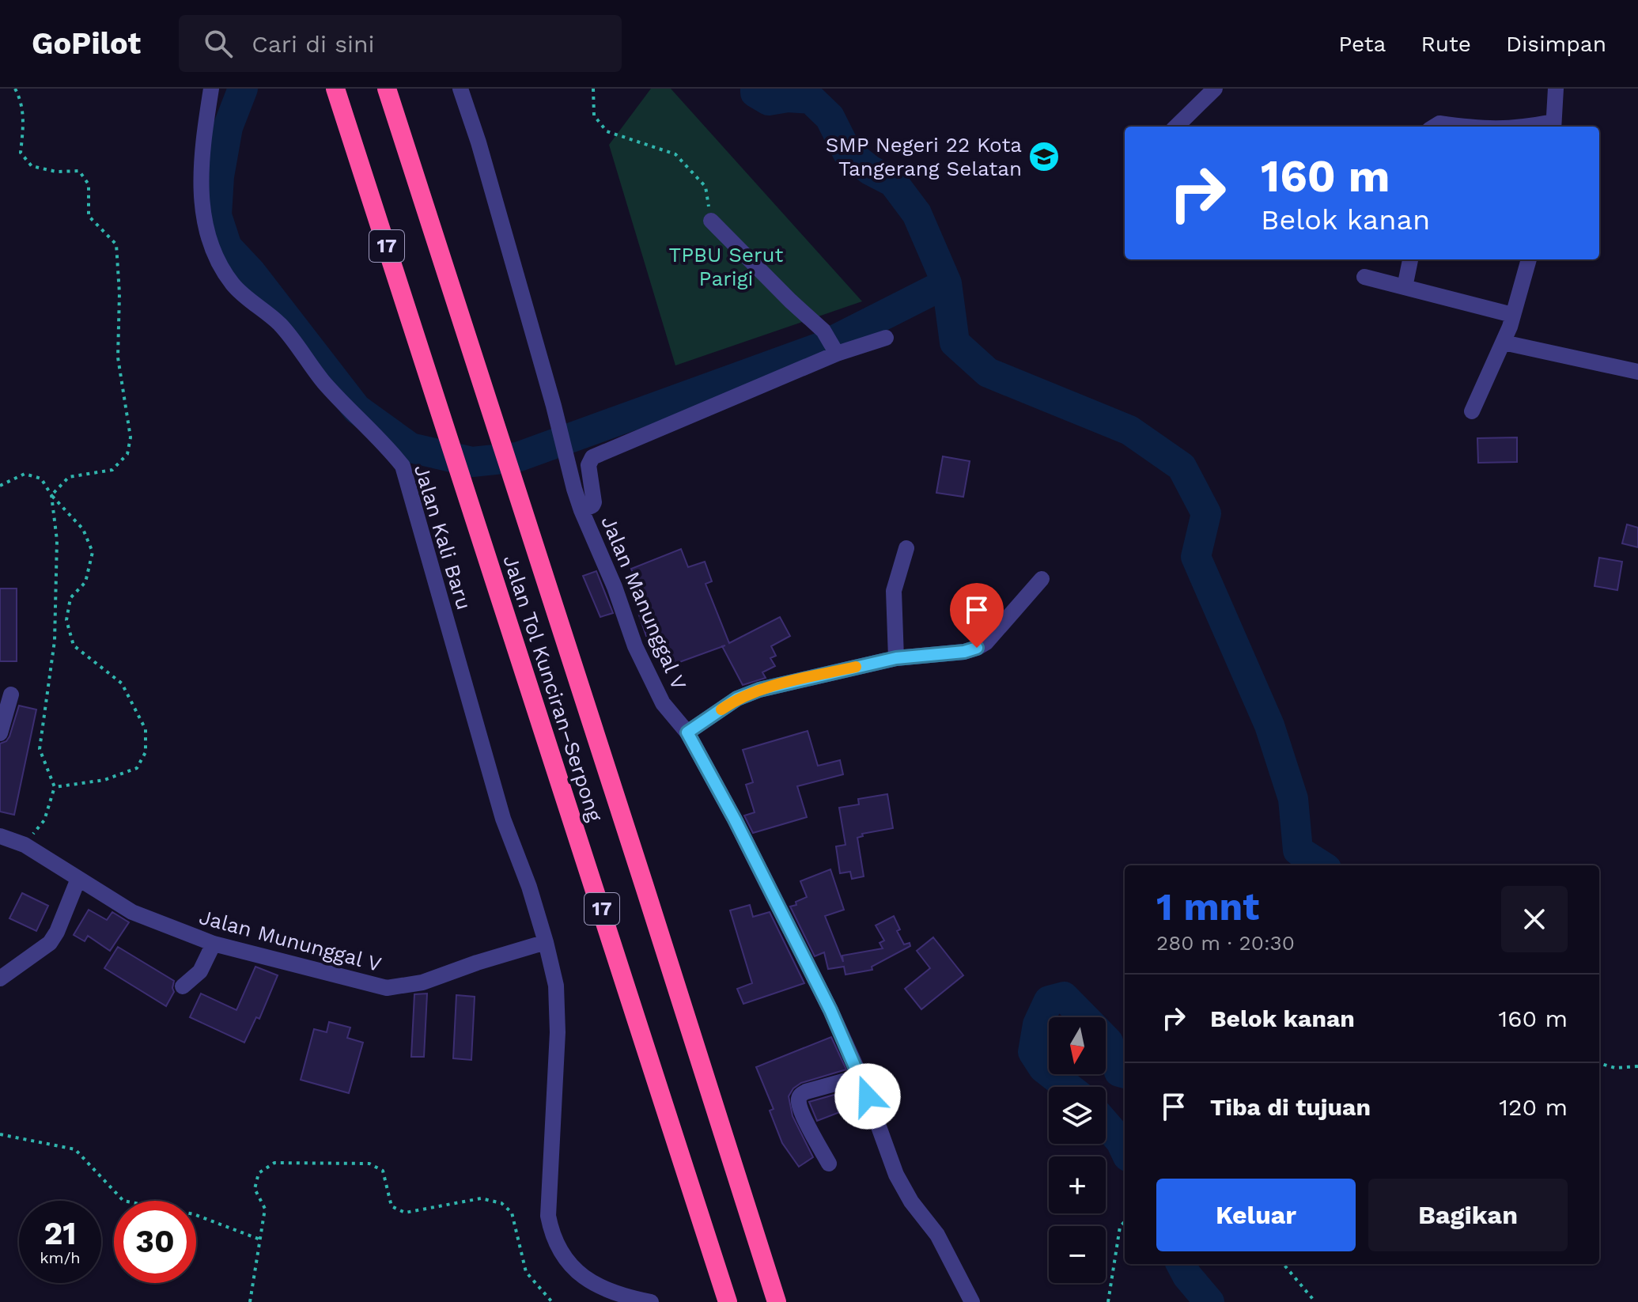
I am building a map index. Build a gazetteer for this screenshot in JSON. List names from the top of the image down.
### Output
{
  "streets": {
    "highway": ["17", "Jalan Tol Kunciran–Serpong"],
    "street": ["Jalan Kali Baru", "Jalan Manunggal V", "Jalan Mununggal V"]
  },
  "crossings": [
    ["Jalan Kali Baru", "Jalan Mununggal V"]
  ],
  "parks": ["TPBU Serut Parigi"],
  "places": {
    "school or university": ["SMP Negeri 22 Kota Tangerang Selatan"]
  },
  "north": "bottom",
  "page": {
    "header": "GoPilot",
    "search": "Cari di sini",
    "nav": ["Peta", "Rute", "Disimpan"],
    "turn": ["160 m", "Belok kanan"],
    "heading": ["1 mnt", "280 m · 20:30"],
    "list": [
      {
        "name": "Belok kanan",
        "value": "160 m"
      },
      {
        "name": "Tiba di tujuan",
        "value": "120 m"
      }
    ],
    "map_buttons": ["+", "−"],
    "buttons": ["Keluar", "Bagikan"],
    "speed": "21 km/h",
    "limit": "30"
  }
}
